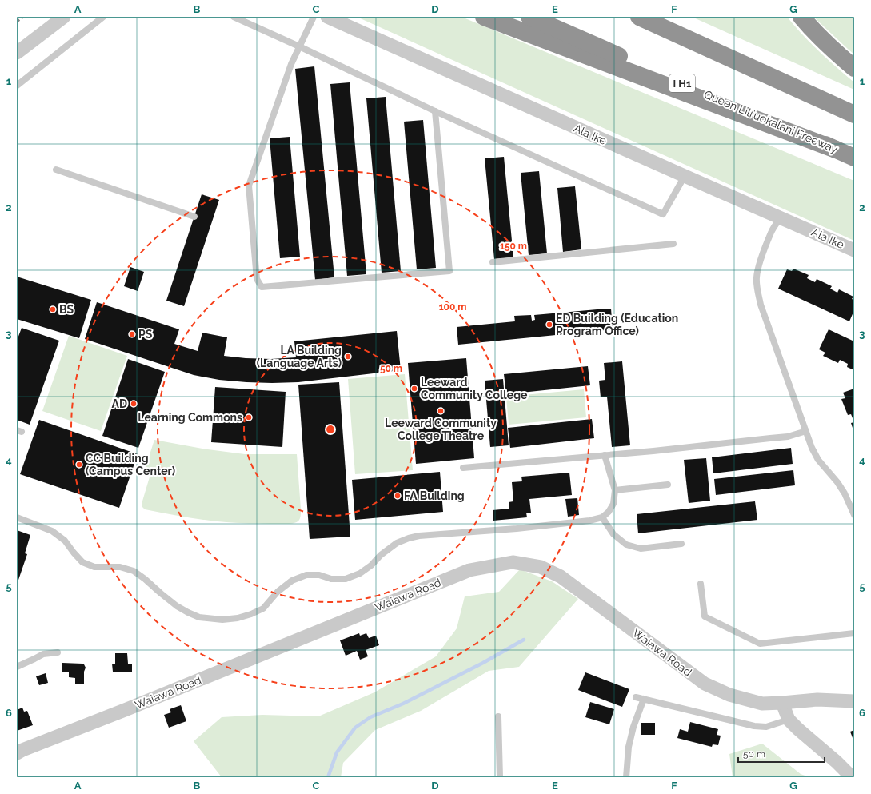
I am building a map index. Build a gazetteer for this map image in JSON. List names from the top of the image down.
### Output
{
  "streets": {
    "highway": ["I H1", "Queen Liliʻuokalani Freeway"],
    "street": ["Ala Ike", "Waiawa Road"]
  },
  "places": [
    "BS",
    "ED Building (Education Program Office)",
    "PS",
    "LA Building (Language Arts)",
    "Leeward Community College",
    "AD",
    "Leeward Community College Theatre",
    "Learning Commons",
    "CC Building (Campus Center)",
    "FA Building"
  ],
  "scale_bar": "50 m",
  "grid": {
    "columns": [
      "A",
      "B",
      "C",
      "D",
      "E",
      "F",
      "G"
    ],
    "rows": [
      "1",
      "2",
      "3",
      "4",
      "5",
      "6"
    ]
  },
  "rings": ["150 m", "100 m", "50 m"]
}
